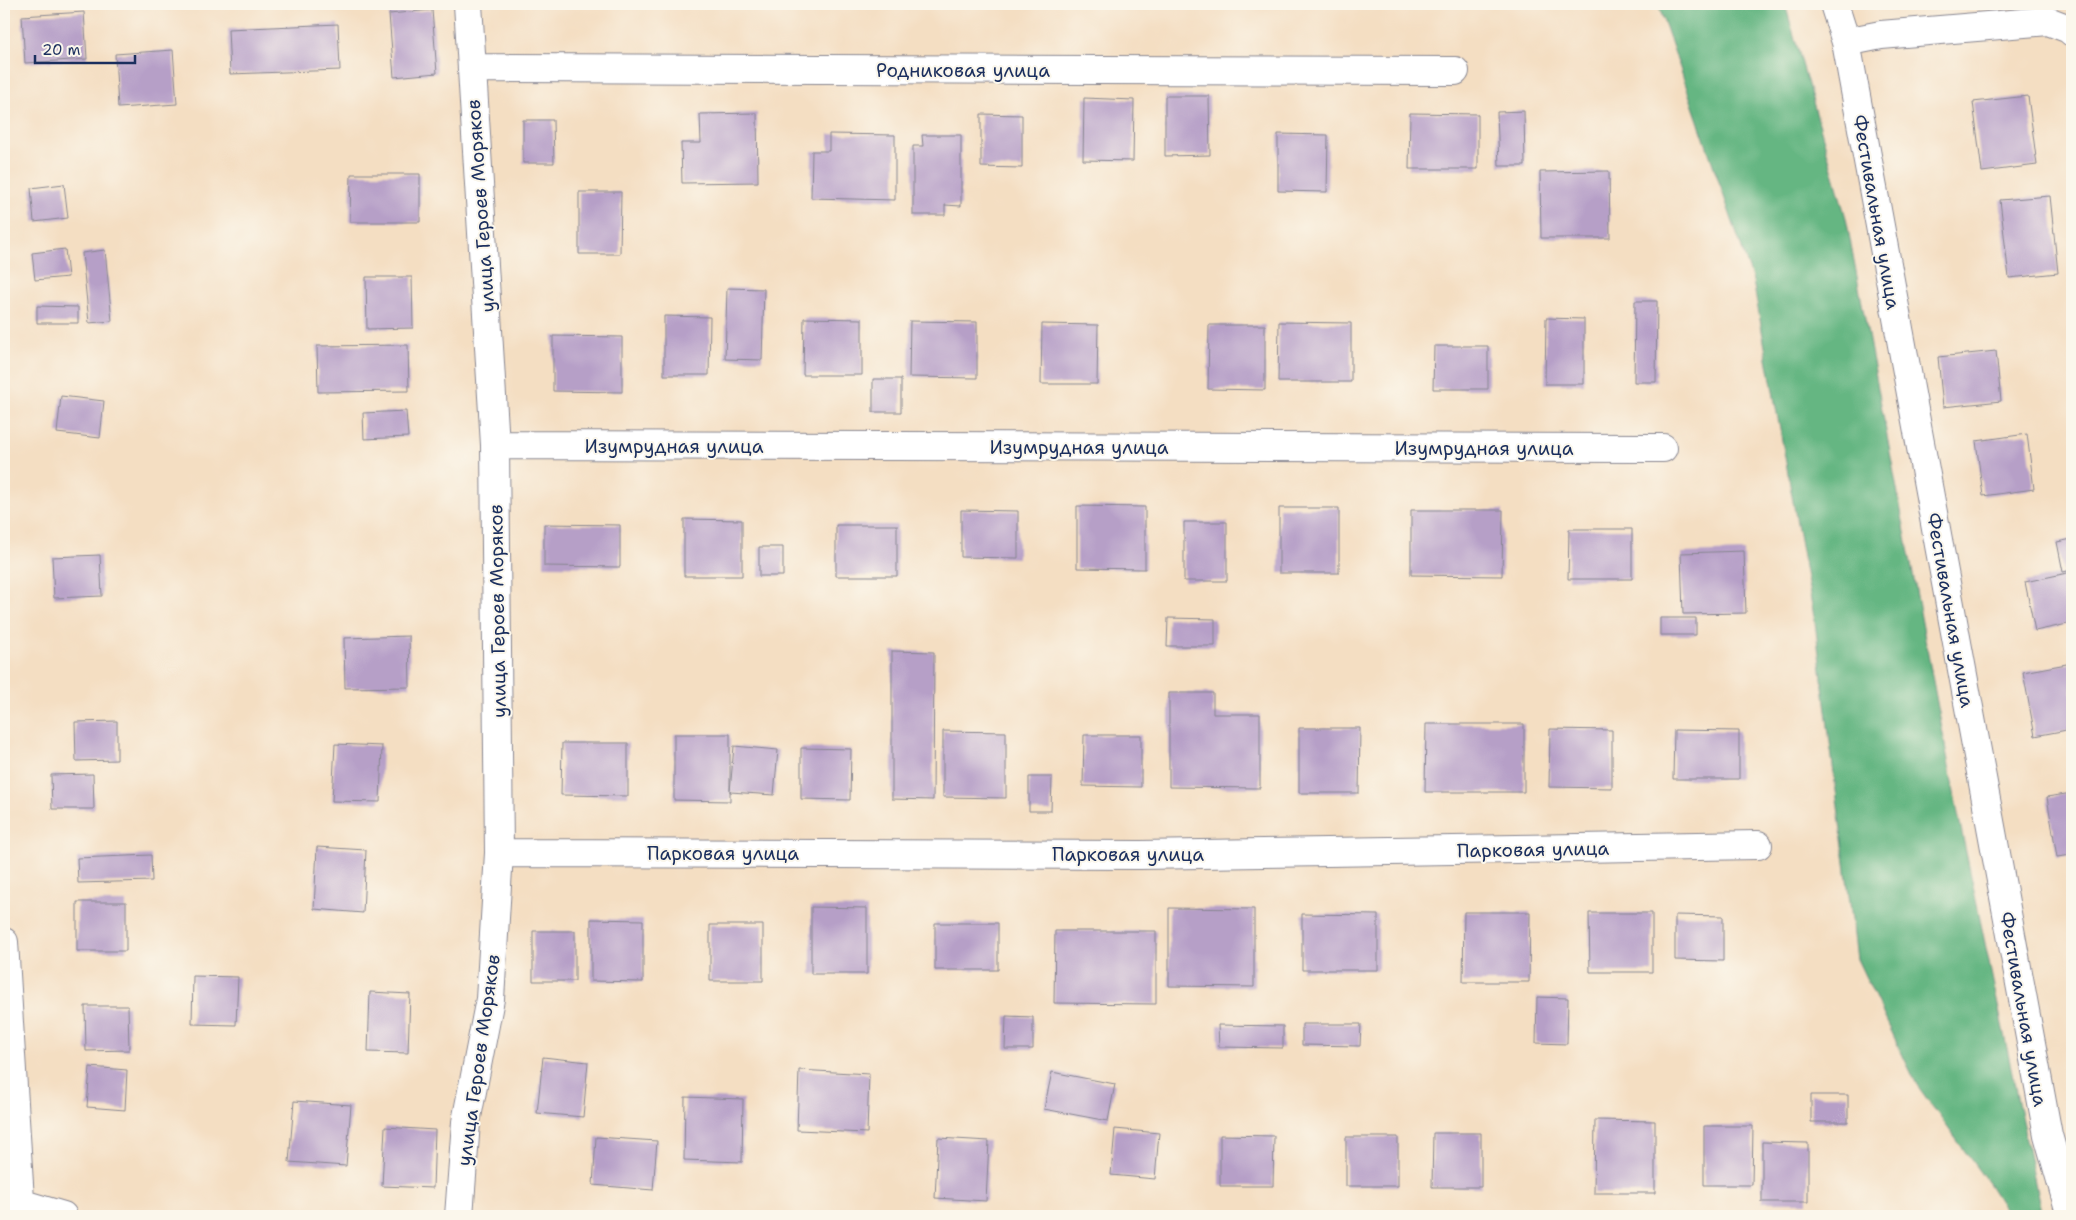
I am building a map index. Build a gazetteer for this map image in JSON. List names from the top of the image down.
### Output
{
  "streets": {
    "street": [
      "Родниковая улица",
      "улица Героев Моряков",
      "Фестивальная улица",
      "Изумрудная улица",
      "Парковая улица"
    ]
  },
  "crossings": [
    ["Родниковая улица", "улица Героев Моряков"],
    ["улица Героев Моряков", "Изумрудная улица"],
    ["улица Героев Моряков", "Парковая улица"]
  ],
  "scale_bar": "20 m"
}
